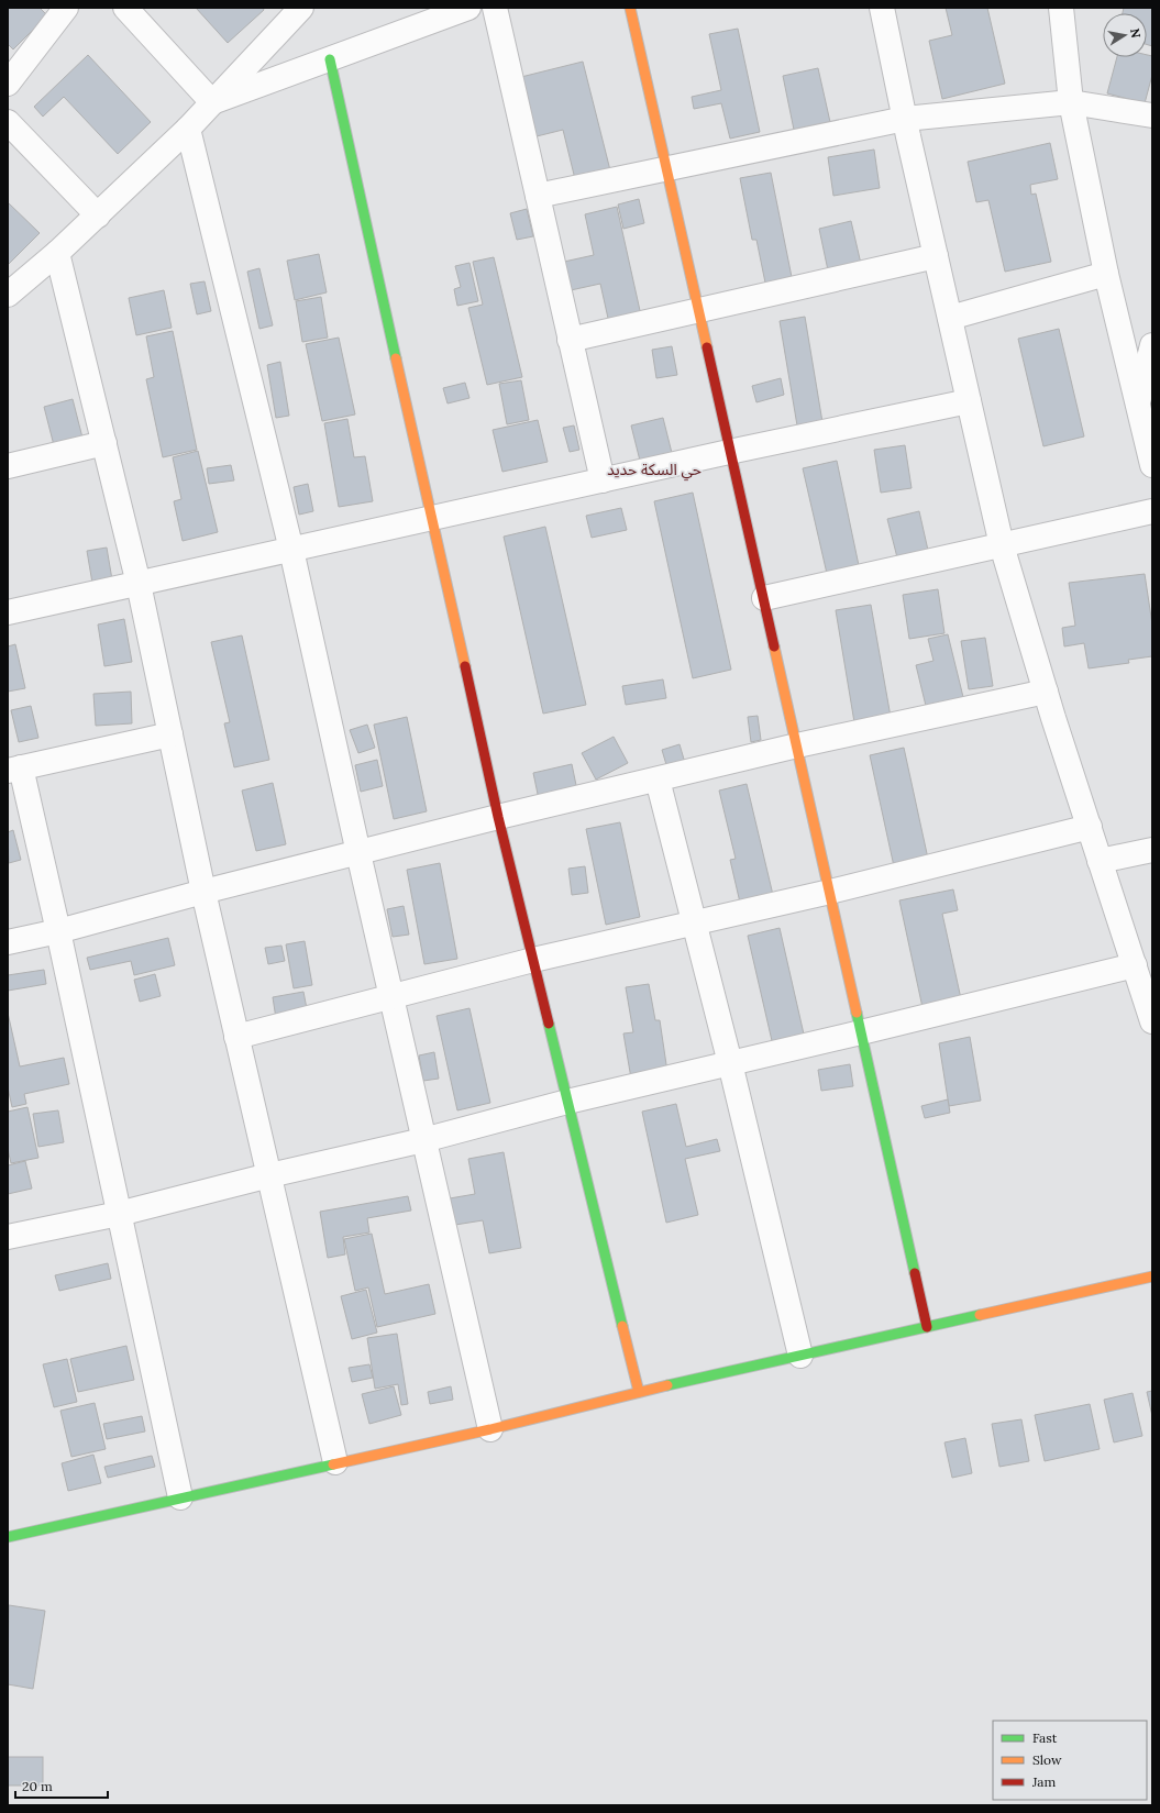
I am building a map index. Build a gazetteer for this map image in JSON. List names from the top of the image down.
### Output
{
  "districts": ["حي السكة حديد"],
  "legend": ["Fast", "Slow", "Jam"],
  "scale_bar": "20 m",
  "north": "right"
}
